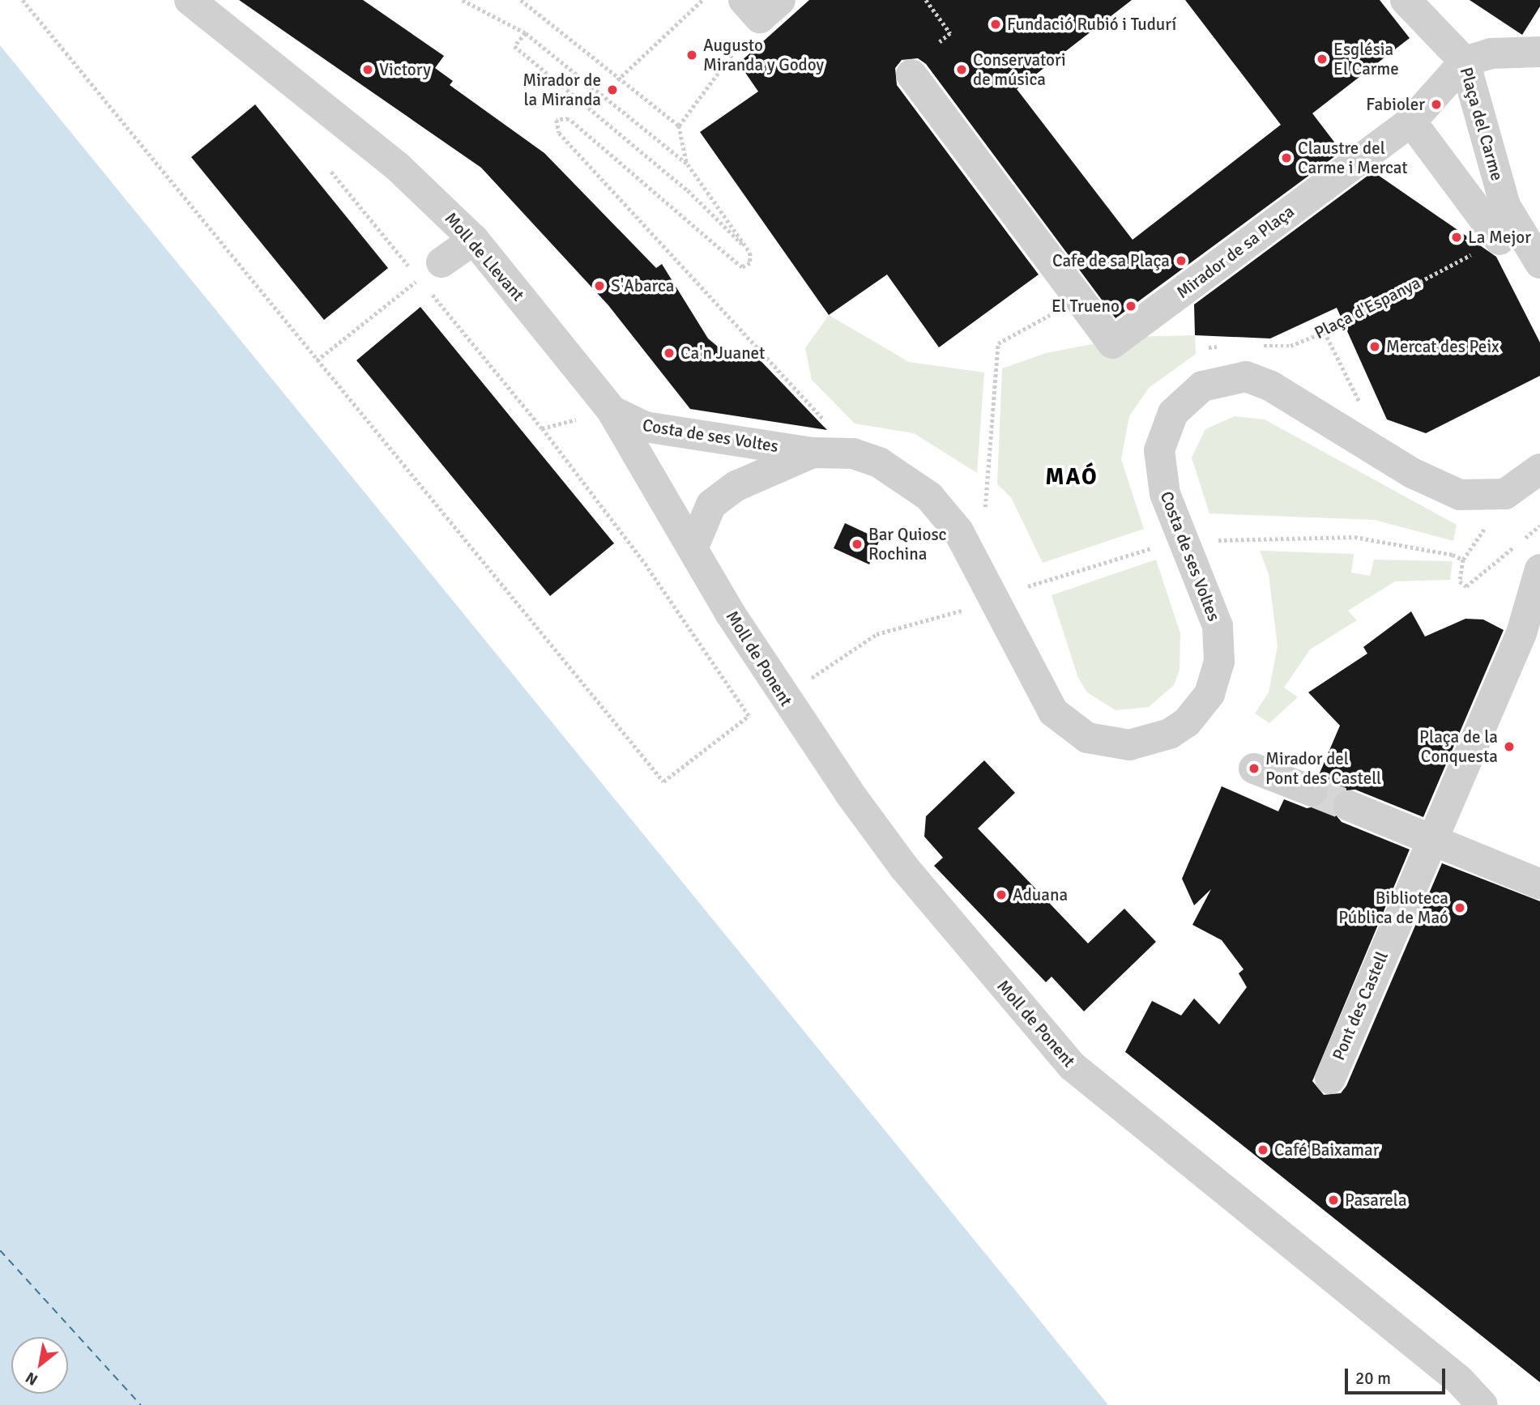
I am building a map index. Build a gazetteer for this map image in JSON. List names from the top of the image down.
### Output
{
  "streets": {
    "street": [
      "Plaça del Carme",
      "Mirador de sa Plaça",
      "Moll de Llevant",
      "Costa de ses Voltes",
      "Moll de Ponent",
      "Pont des Castell"
    ],
    "path": ["Plaça d'Espanya"]
  },
  "crossings": [
    ["Plaça del Carme", "Mirador de sa Plaça"],
    ["Plaça del Carme", "Plaça d'Espanya"],
    ["Moll de Llevant", "Costa de ses Voltes"],
    ["Moll de Llevant", "Moll de Ponent"],
    ["Costa de ses Voltes", "Moll de Ponent"]
  ],
  "districts": ["MAÓ"],
  "places": [
    "Fundació Rubió i Tudurí",
    "Augusto Miranda y Godoy",
    "Església El Carme",
    "Victory",
    "Conservatori de música",
    "Mirador de la Miranda",
    "Fabioler",
    "Claustre del Carme i Mercat",
    "La Mejor",
    "Cafe de sa Plaça",
    "S'Abarca",
    "El Trueno",
    "Mercat des Peix",
    "Ca'n Juanet",
    "Bar Quiosc Rochina",
    "Plaça de la Conquesta",
    "Mirador del Pont des Castell",
    "Aduana",
    "Biblioteca Pública de Maó",
    "Café Baixamar",
    "Pasarela"
  ],
  "scale_bar": "20 m",
  "north": "bottom left"
}
